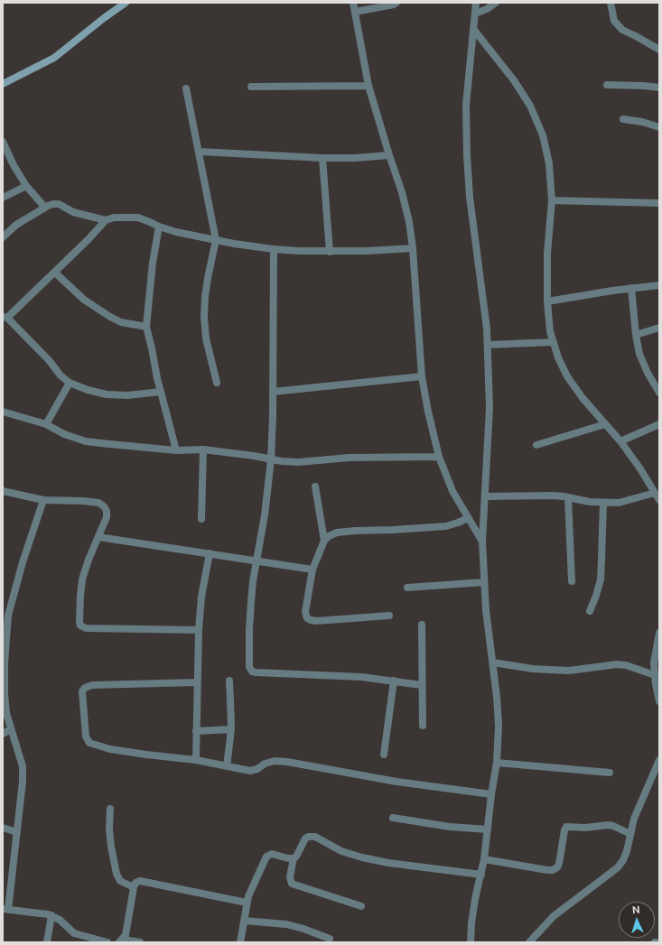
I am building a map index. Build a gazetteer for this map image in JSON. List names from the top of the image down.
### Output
{
  "north": "top"
}
